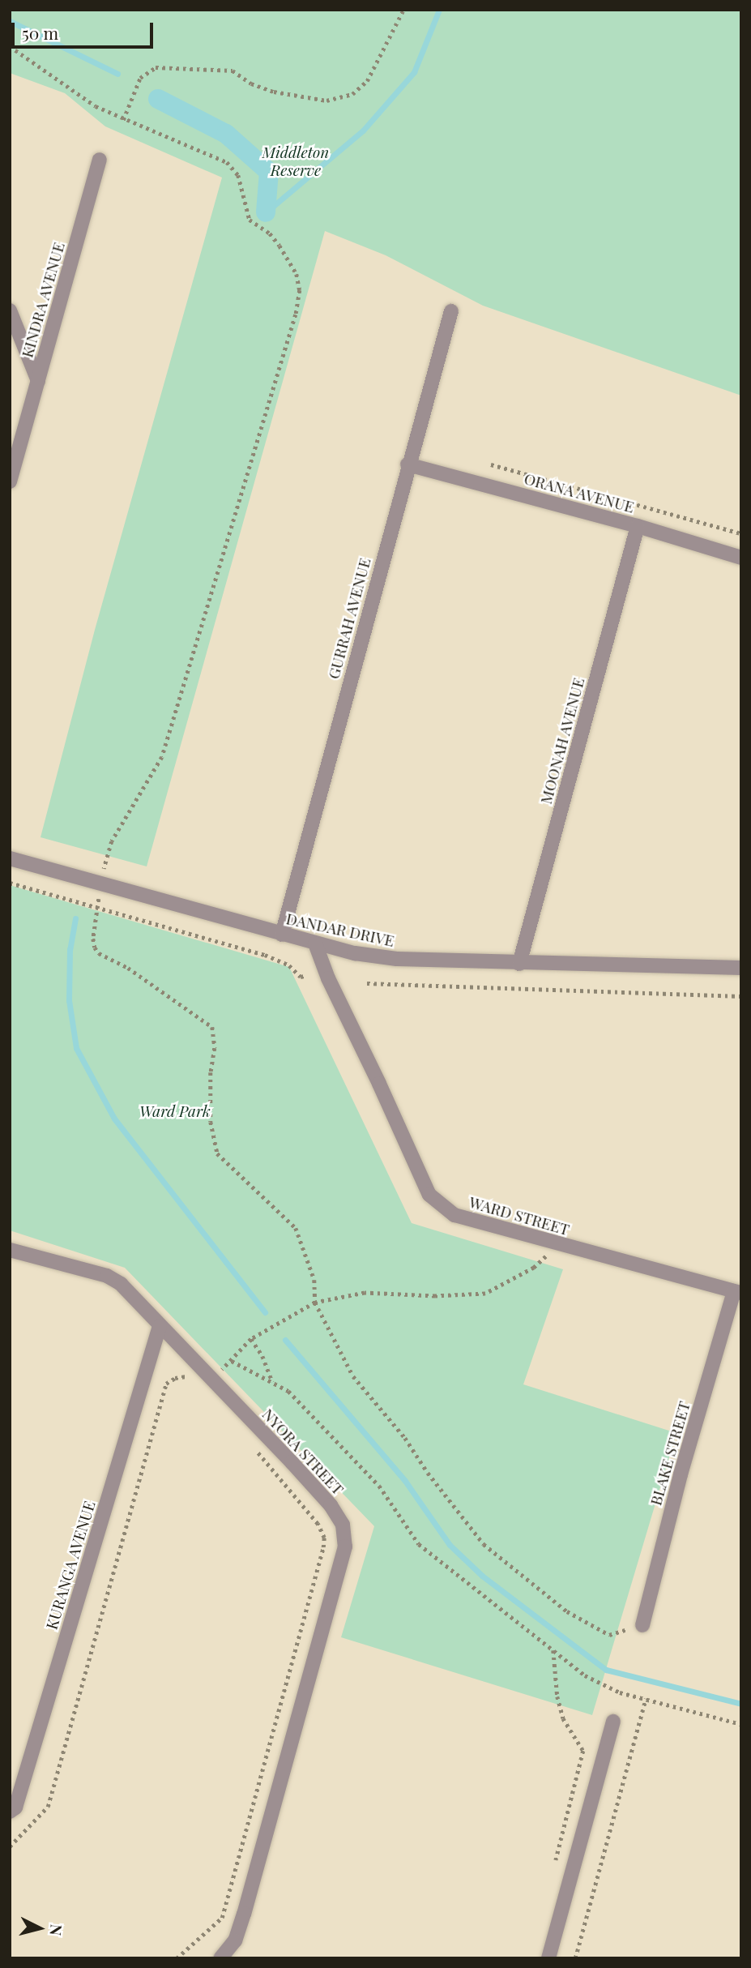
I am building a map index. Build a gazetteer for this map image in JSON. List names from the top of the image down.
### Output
{
  "streets": {
    "street": [
      "KINDRA AVENUE",
      "ORANA AVENUE",
      "GURRAH AVENUE",
      "MOONAH AVENUE",
      "DANDAR DRIVE",
      "WARD STREET",
      "NYORA STREET",
      "BLAKE STREET",
      "KURANGA AVENUE"
    ]
  },
  "crossings": [
    ["ORANA AVENUE", "GURRAH AVENUE"],
    ["ORANA AVENUE", "MOONAH AVENUE"],
    ["GURRAH AVENUE", "DANDAR DRIVE"],
    ["MOONAH AVENUE", "DANDAR DRIVE"],
    ["DANDAR DRIVE", "WARD STREET"],
    ["WARD STREET", "BLAKE STREET"],
    ["NYORA STREET", "KURANGA AVENUE"]
  ],
  "parks": ["Middleton Reserve", "Ward Park"],
  "scale_bar": "50 m",
  "north": "right"
}
